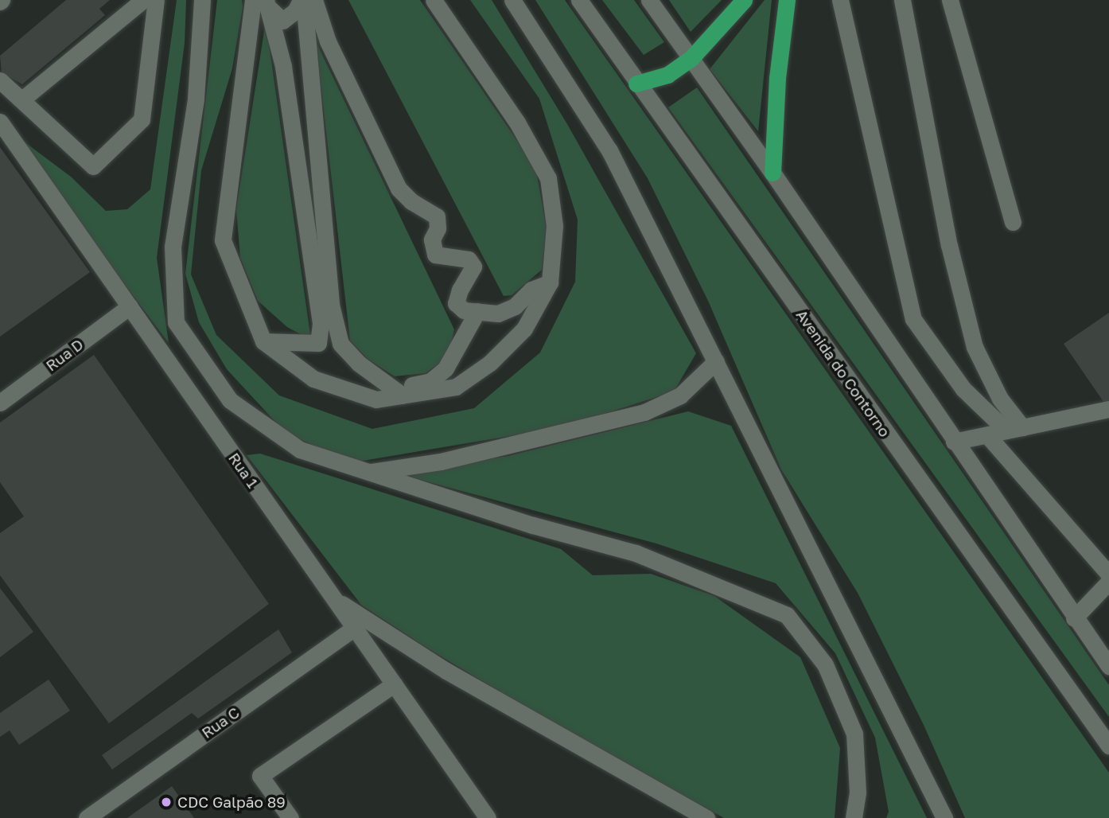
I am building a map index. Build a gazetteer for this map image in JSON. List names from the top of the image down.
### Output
{
  "streets": {
    "street": [
      "Rua D",
      "Avenida do Contorno",
      "Rua 1",
      "Rua C"
    ]
  },
  "crossings": [
    ["Rua D", "Rua 1"],
    ["Rua 1", "Rua C"]
  ],
  "places": ["CDC Galpão 89"]
}
